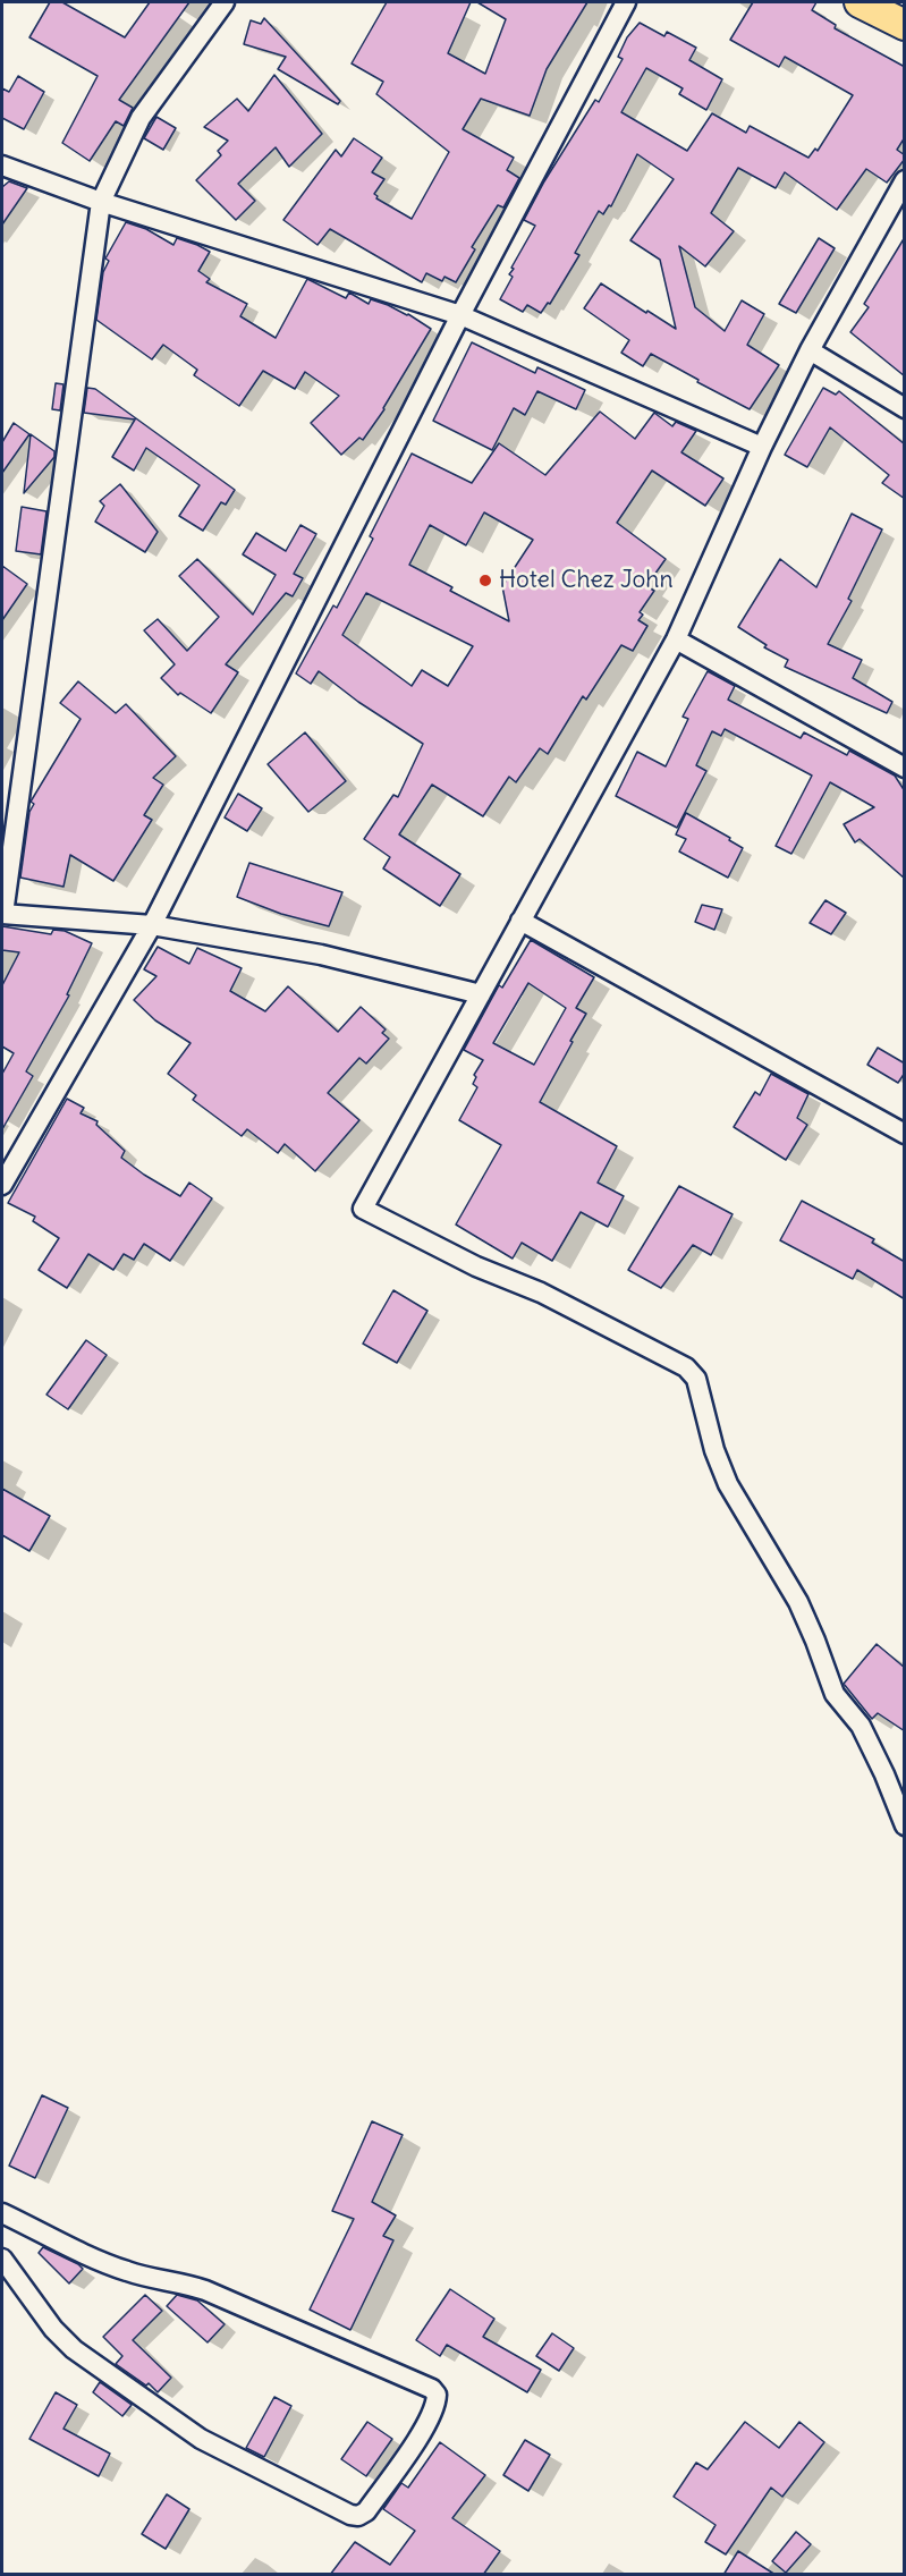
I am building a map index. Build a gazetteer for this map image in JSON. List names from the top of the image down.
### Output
{
  "places": ["Hotel Chez John"]
}
